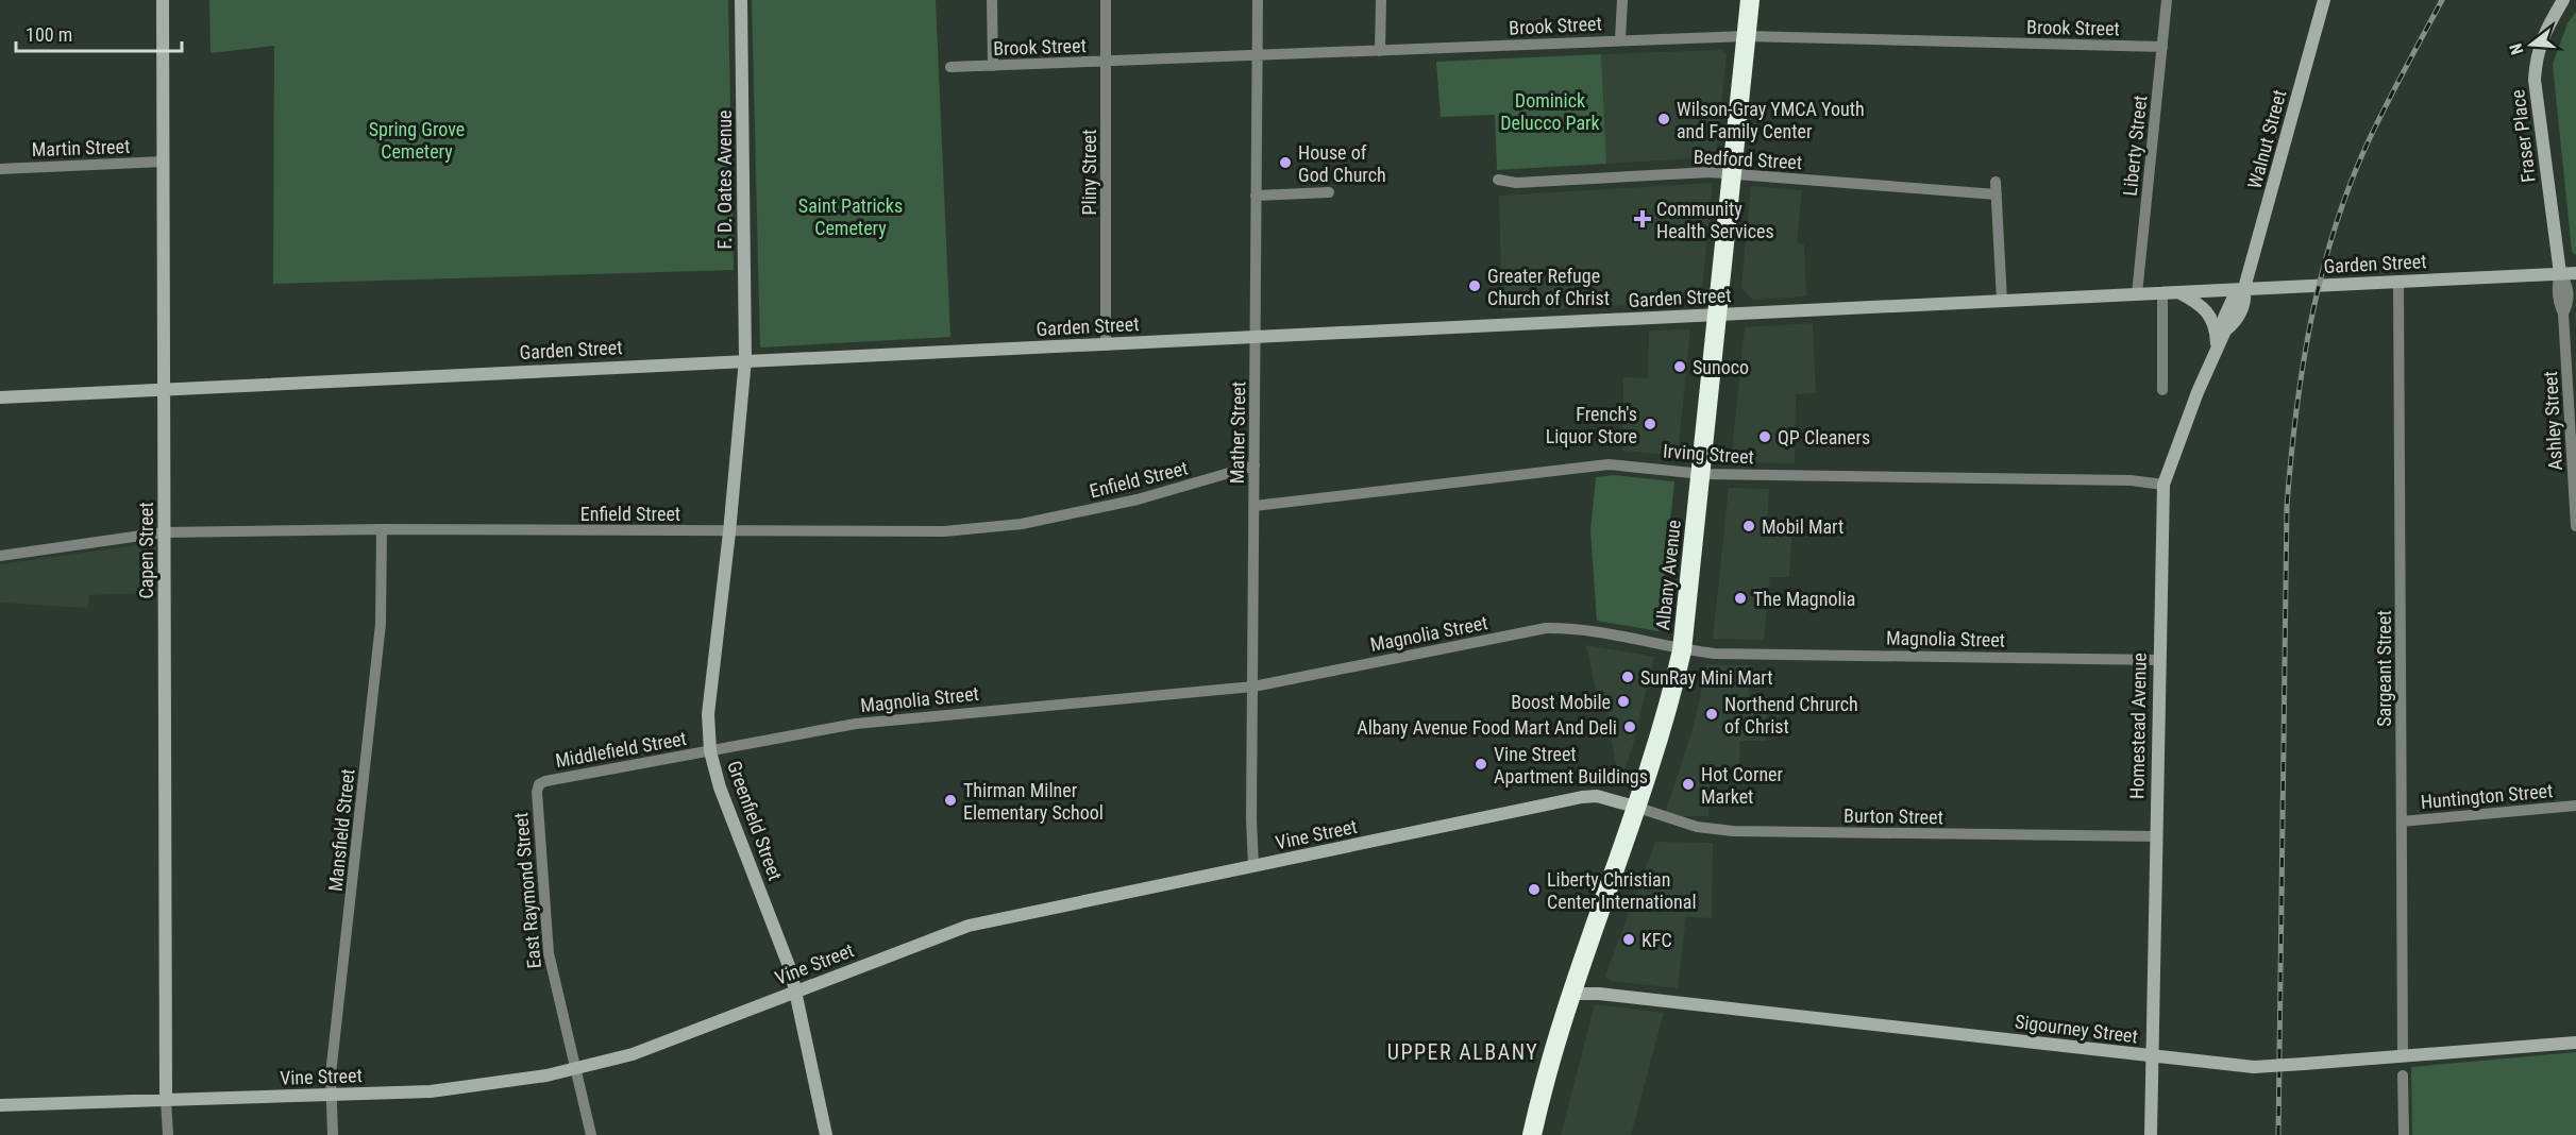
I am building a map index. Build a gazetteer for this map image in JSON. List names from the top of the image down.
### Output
{
  "streets": {
    "highway": ["Albany Avenue"],
    "street": [
      "Brook Street",
      "Fraser Place",
      "Walnut Street",
      "Liberty Street",
      "Martin Street",
      "Bedford Street",
      "Pliny Street",
      "F. D. Oates Avenue",
      "Garden Street",
      "Ashley Street",
      "Mather Street",
      "Irving Street",
      "Enfield Street",
      "Capen Street",
      "Magnolia Street",
      "Sargeant Street",
      "Homestead Avenue",
      "Middlefield Street",
      "Huntington Street",
      "Burton Street",
      "Greenfield Street",
      "Mansfield Street",
      "Vine Street",
      "East Raymond Street",
      "Sigourney Street"
    ]
  },
  "crossings": [
    ["Brook Street", "Liberty Street"],
    ["Brook Street", "Pliny Street"],
    ["Brook Street", "Mather Street"],
    ["Brook Street", "Albany Avenue"],
    ["Fraser Place", "Garden Street"],
    ["Fraser Place", "Ashley Street"],
    ["Walnut Street", "Garden Street"],
    ["Walnut Street", "Homestead Avenue"],
    ["Liberty Street", "Garden Street"],
    ["Martin Street", "Capen Street"],
    ["Bedford Street", "Albany Avenue"],
    ["Pliny Street", "Garden Street"],
    ["F. D. Oates Avenue", "Garden Street"],
    ["F. D. Oates Avenue", "Greenfield Street"],
    ["Garden Street", "Ashley Street"],
    ["Garden Street", "Mather Street"],
    ["Garden Street", "Capen Street"],
    ["Garden Street", "Albany Avenue"],
    ["Garden Street", "Sargeant Street"],
    ["Garden Street", "Homestead Avenue"],
    ["Garden Street", "Greenfield Street"],
    ["Mather Street", "Irving Street"],
    ["Mather Street", "Enfield Street"],
    ["Mather Street", "Magnolia Street"],
    ["Mather Street", "Vine Street"],
    ["Irving Street", "Albany Avenue"],
    ["Irving Street", "Homestead Avenue"],
    ["Enfield Street", "Capen Street"],
    ["Enfield Street", "Greenfield Street"],
    ["Enfield Street", "Mansfield Street"],
    ["Capen Street", "Vine Street"],
    ["Albany Avenue", "Magnolia Street"],
    ["Albany Avenue", "Burton Street"],
    ["Albany Avenue", "Vine Street"],
    ["Albany Avenue", "Sigourney Street"],
    ["Magnolia Street", "Homestead Avenue"],
    ["Magnolia Street", "Middlefield Street"],
    ["Magnolia Street", "Greenfield Street"],
    ["Sargeant Street", "Huntington Street"],
    ["Sargeant Street", "Sigourney Street"],
    ["Homestead Avenue", "Burton Street"],
    ["Homestead Avenue", "Sigourney Street"],
    ["Middlefield Street", "Greenfield Street"],
    ["Middlefield Street", "East Raymond Street"],
    ["Burton Street", "Vine Street"],
    ["Greenfield Street", "Vine Street"],
    ["Mansfield Street", "Vine Street"],
    ["Vine Street", "East Raymond Street"]
  ],
  "districts": ["UPPER ALBANY"],
  "parks": ["Dominick Delucco Park", "Spring Grove Cemetery", "Saint Patricks Cemetery"],
  "places": {
    "other": [
      "Wilson-Gray YMCA Youth and Family Center",
      "House of God Church",
      "Greater Refuge Church of Christ",
      "Sunoco",
      "French's Liquor Store",
      "QP Cleaners",
      "Mobil Mart",
      "The Magnolia",
      "SunRay Mini Mart",
      "Boost Mobile",
      "Northend Chrurch of Christ",
      "Albany Avenue Food Mart And Deli",
      "Vine Street Apartment Buildings",
      "Hot Corner Market",
      "Thirman Milner Elementary School",
      "Liberty Christian Center International",
      "KFC"
    ],
    "health": ["Community Health Services"]
  },
  "scale_bar": "100 m",
  "north": "left"
}
